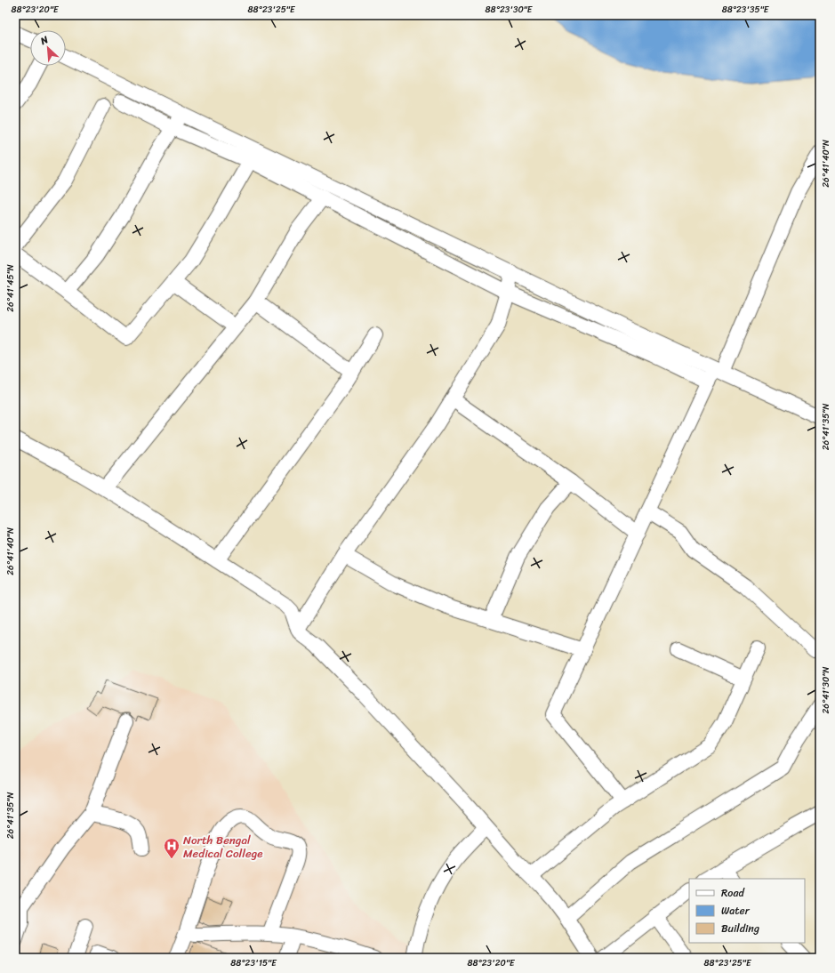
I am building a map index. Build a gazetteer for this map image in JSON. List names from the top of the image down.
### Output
{
  "places": {
    "hospital": ["North Bengal Medical College"]
  },
  "legend": ["Road", "Water", "Building"],
  "north": "top left",
  "coordinates": [
    "88°23'20\"E",
    "88°23'25\"E",
    "88°23'30\"E",
    "88°23'35\"E",
    "26°41'40\"N",
    "26°41'45\"N",
    "26°41'35\"N",
    "26°41'30\"N",
    "88°23'15\"E"
  ]
}
